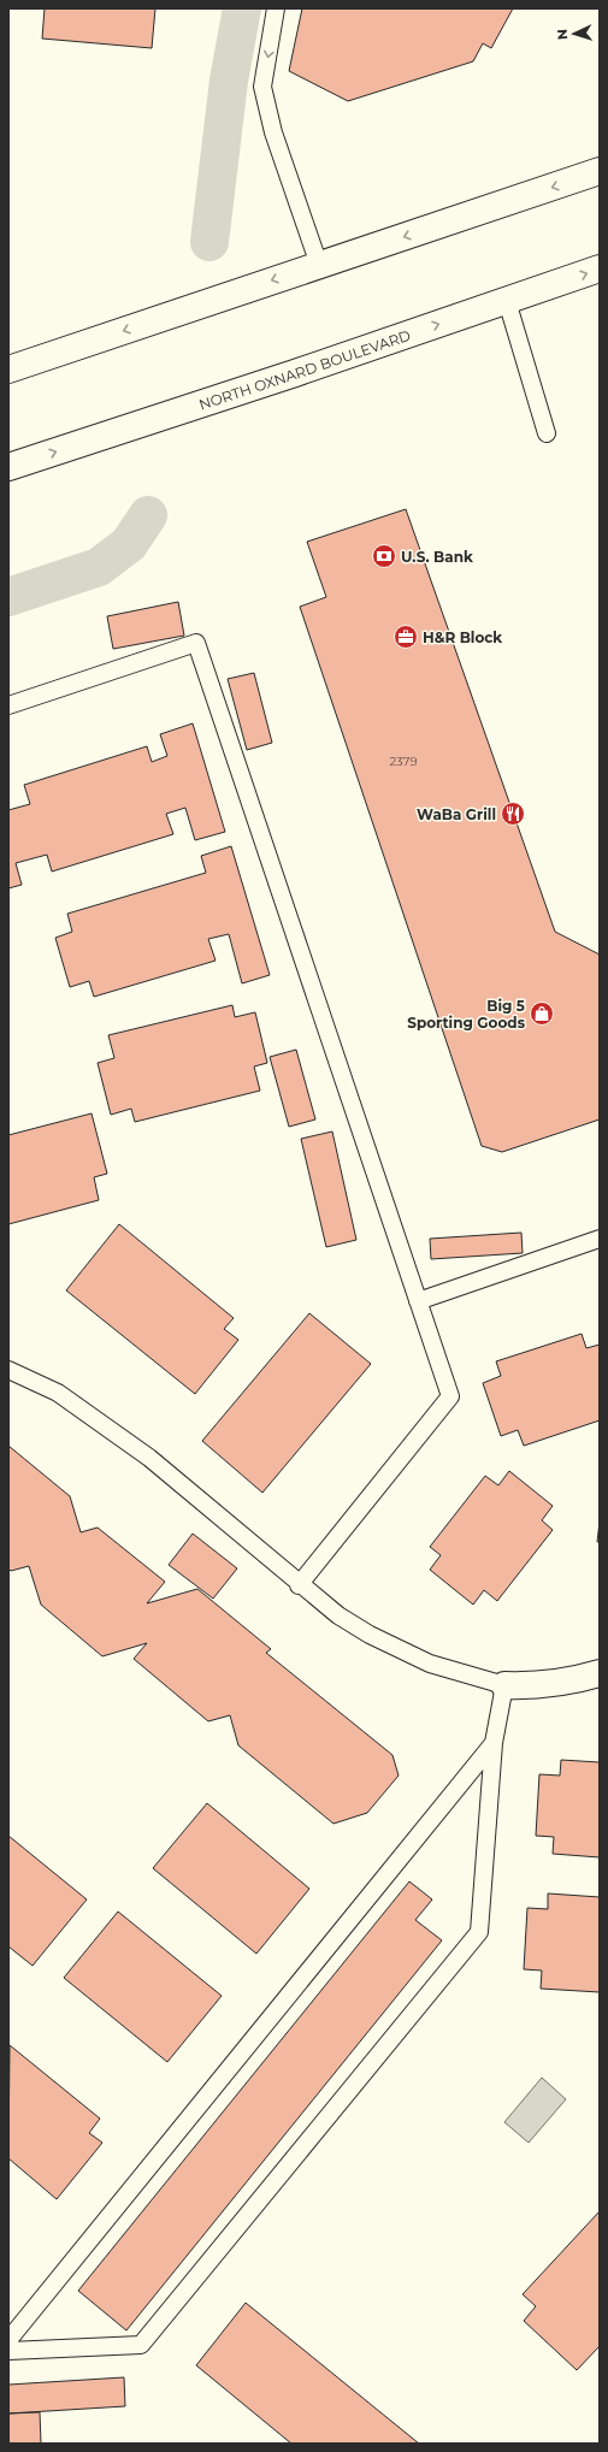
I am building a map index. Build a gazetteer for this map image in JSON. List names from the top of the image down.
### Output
{
  "streets": {
    "main road": ["NORTH OXNARD BOULEVARD"]
  },
  "places": {
    "bank": ["U.S. Bank"],
    "office": ["H&R Block"],
    "restaurant": ["WaBa Grill"],
    "shop": ["Big 5 Sporting Goods"]
  },
  "house_numbers": ["2379"],
  "north": "left"
}
